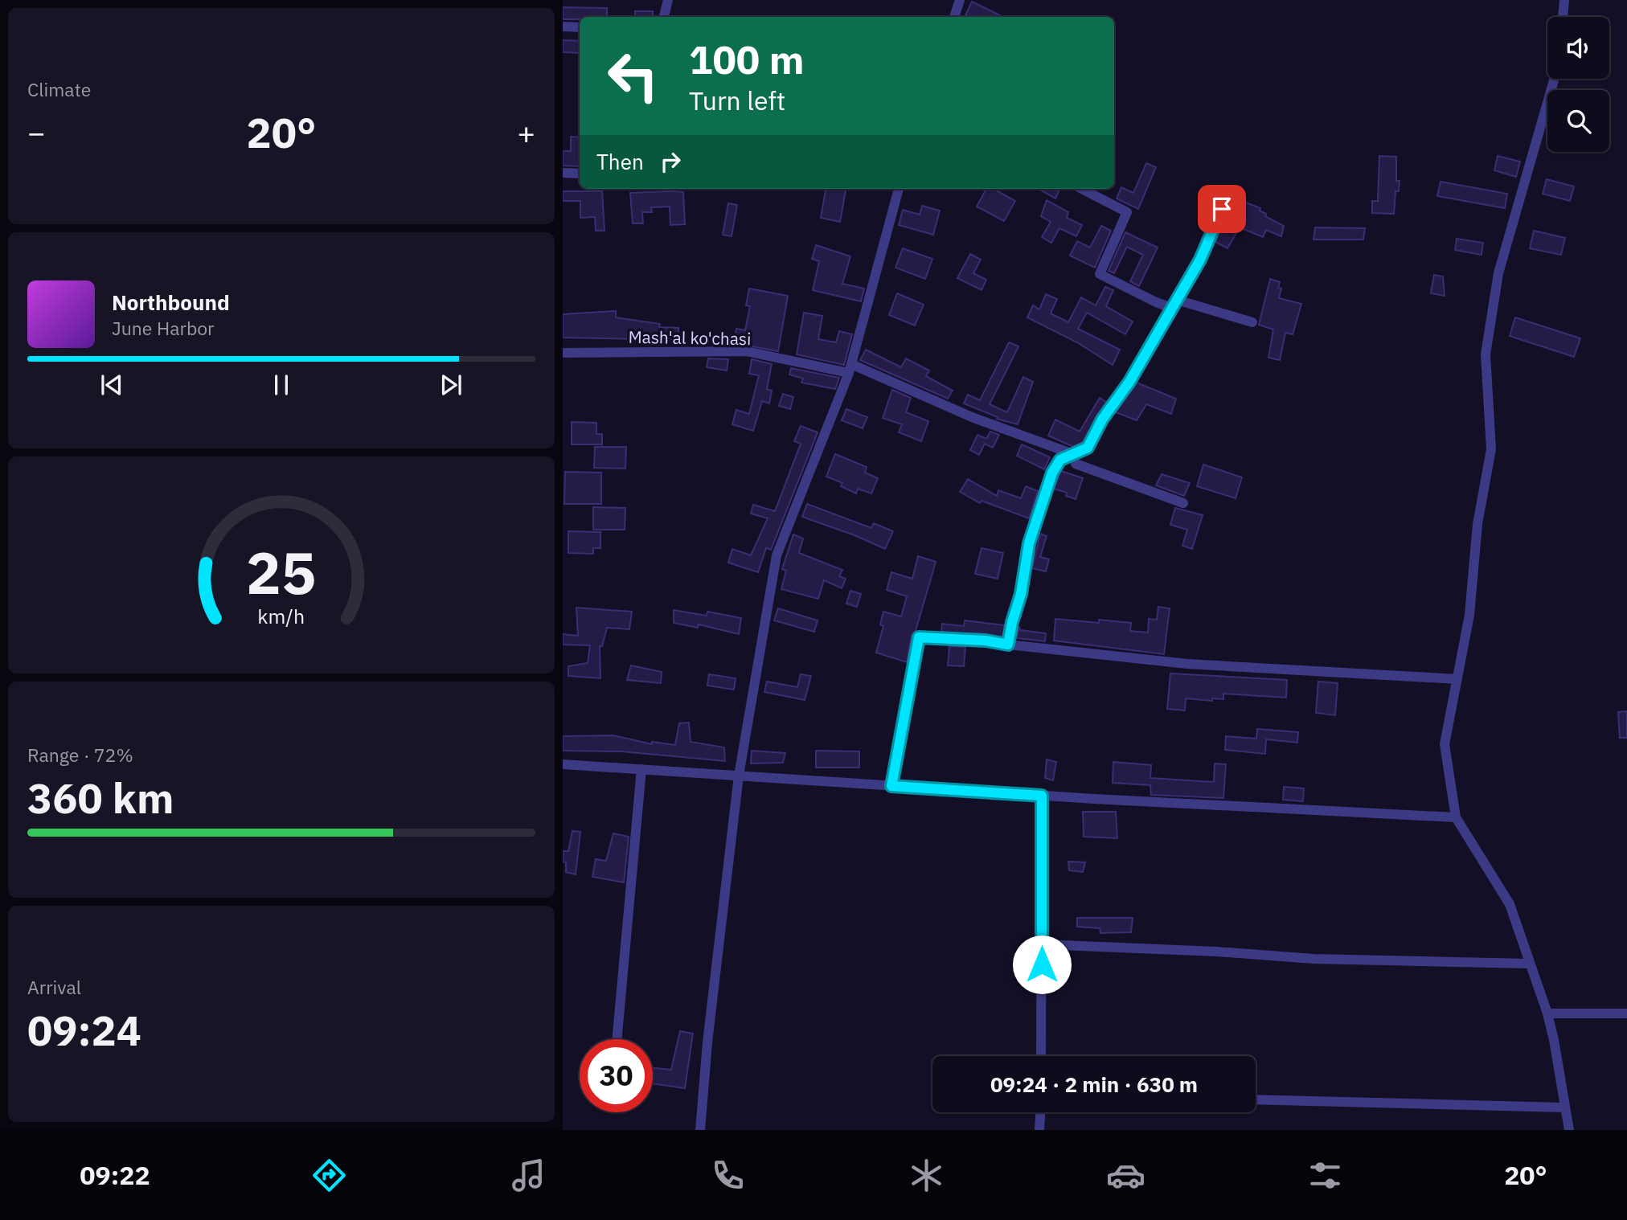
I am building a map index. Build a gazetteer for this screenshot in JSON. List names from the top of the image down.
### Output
{
  "streets": {
    "street": ["Mash'al ko'chasi"]
  },
  "page": {
    "tile": [
      "Climate",
      ["Range · 72%", "360 km"],
      ["Arrival", "09:24"]
    ],
    "turn": ["100 m", "Turn left"],
    "heat": ["−", "20°", "+"],
    "then": "Then",
    "song": ["Northbound", "June Harbor"],
    "limit": "30",
    "trip": "09:24 · 2 min · 630 m",
    "tabs": ["09:22", "20°"],
    "gauge": ["25", "km/h"]
  }
}
